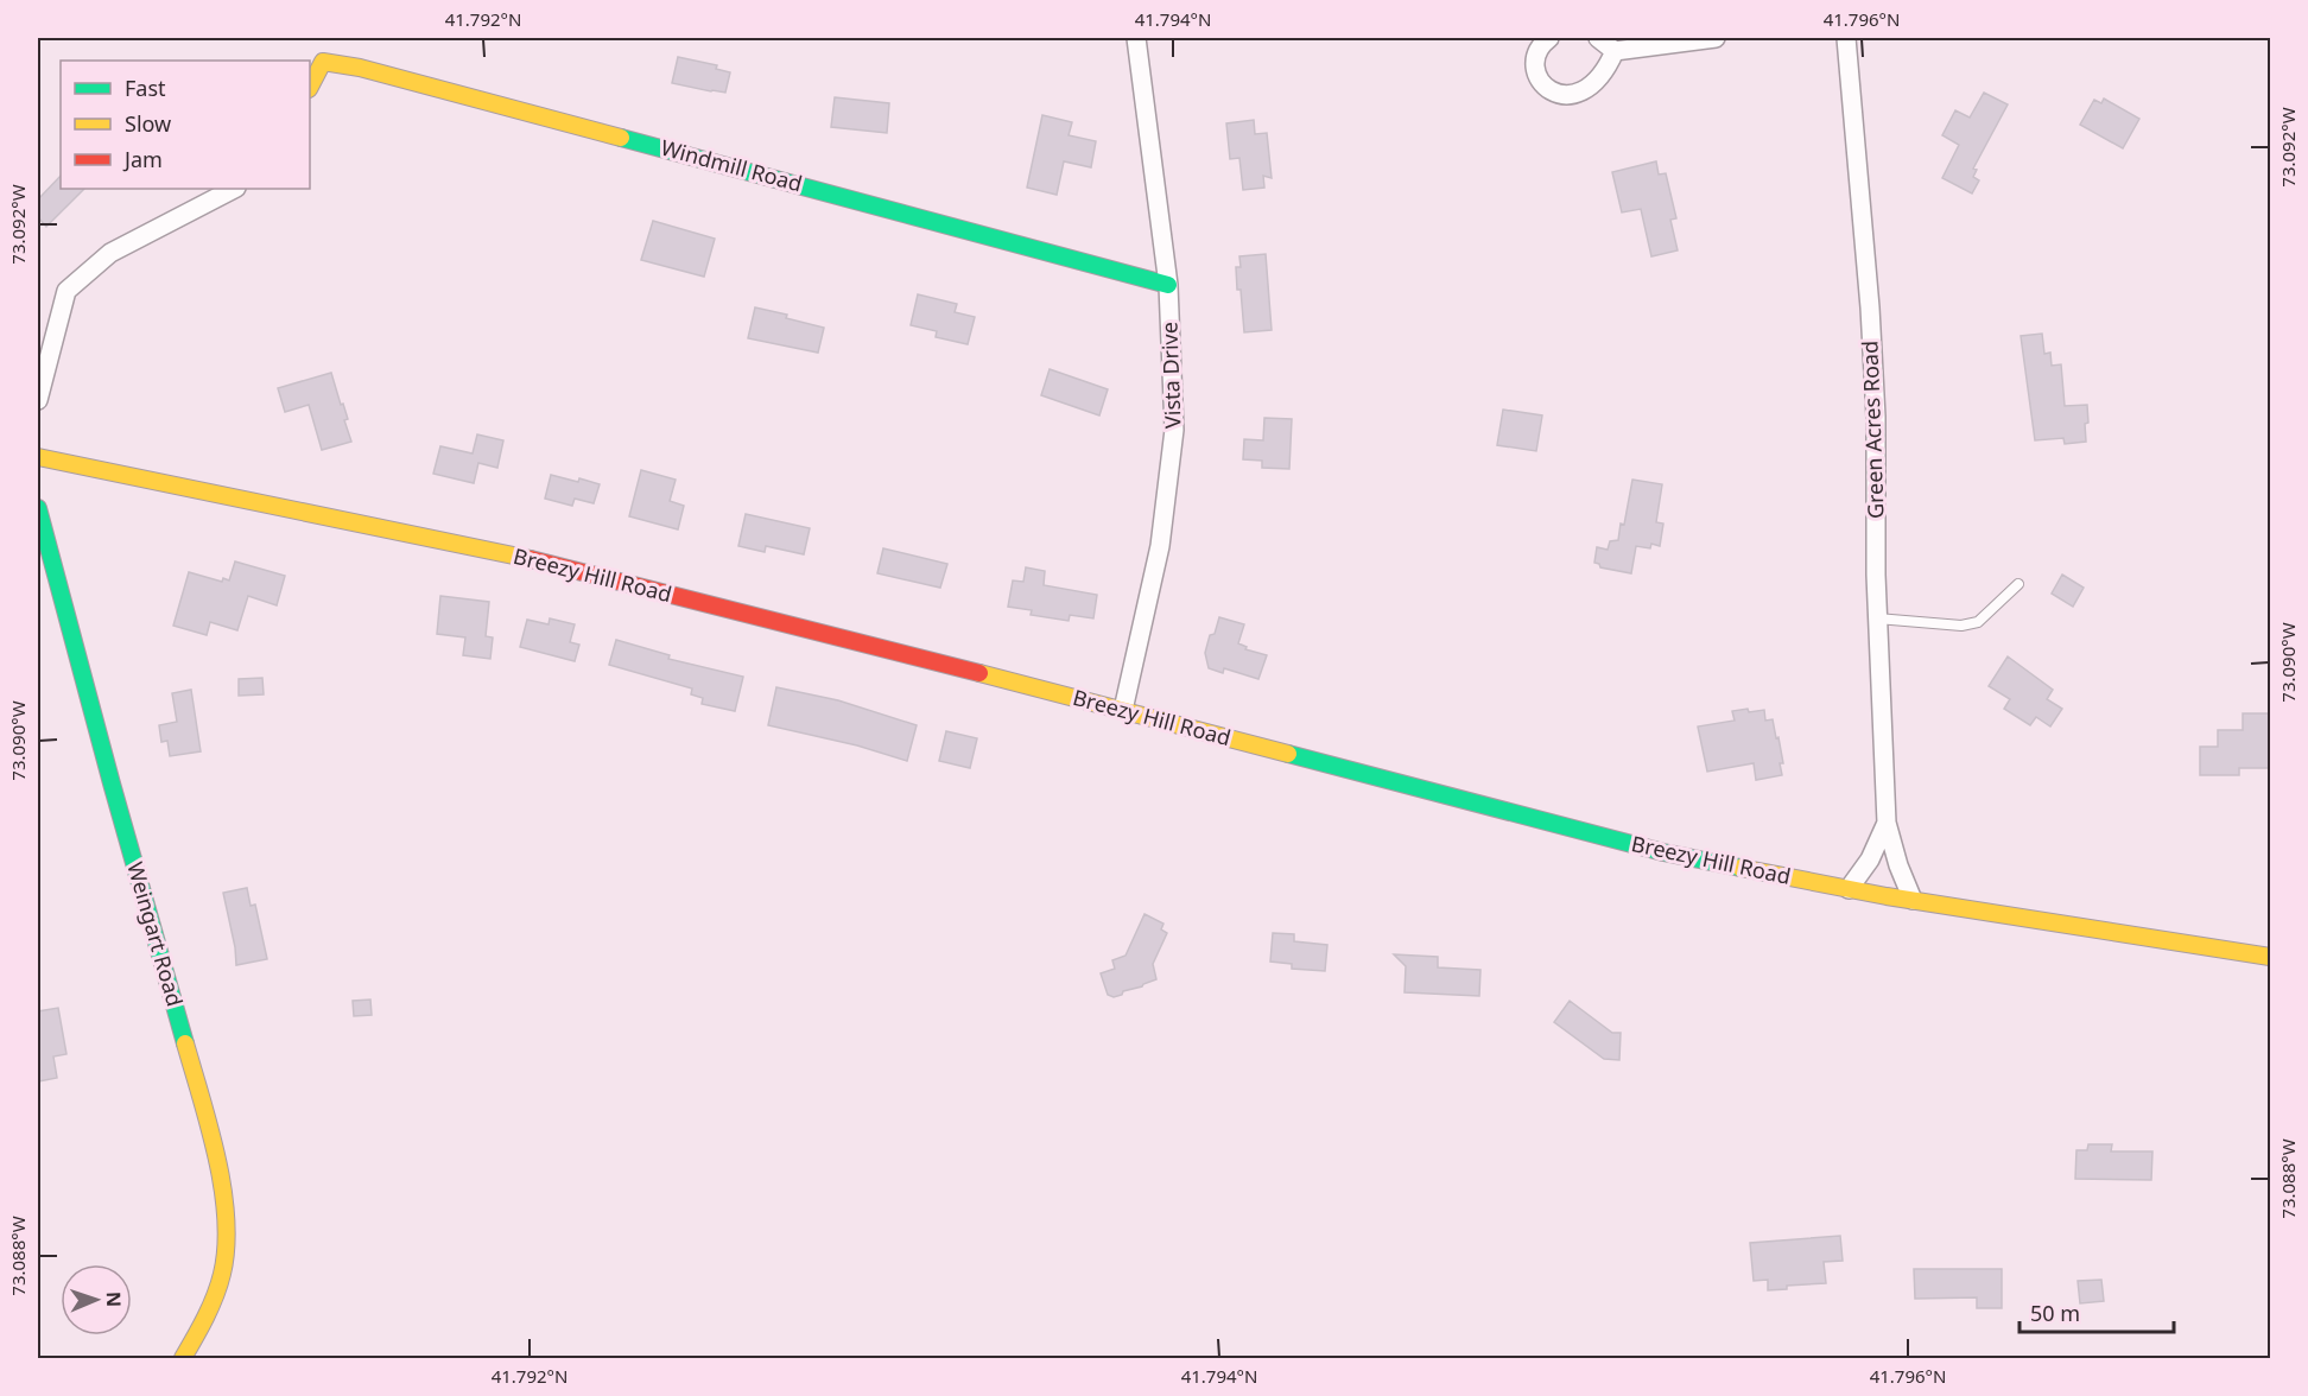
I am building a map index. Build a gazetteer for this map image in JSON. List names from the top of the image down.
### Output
{
  "streets": {
    "street": [
      "Windmill Road",
      "Vista Drive",
      "Green Acres Road",
      "Breezy Hill Road",
      "Weingart Road"
    ]
  },
  "crossings": [
    ["Windmill Road", "Vista Drive"],
    ["Vista Drive", "Breezy Hill Road"],
    ["Green Acres Road", "Breezy Hill Road"]
  ],
  "legend": ["Fast", "Slow", "Jam"],
  "scale_bar": "50 m",
  "north": "right",
  "coordinates": [
    "41.792°N",
    "41.794°N",
    "41.796°N",
    "73.092°W",
    "73.090°W",
    "73.088°W"
  ]
}
